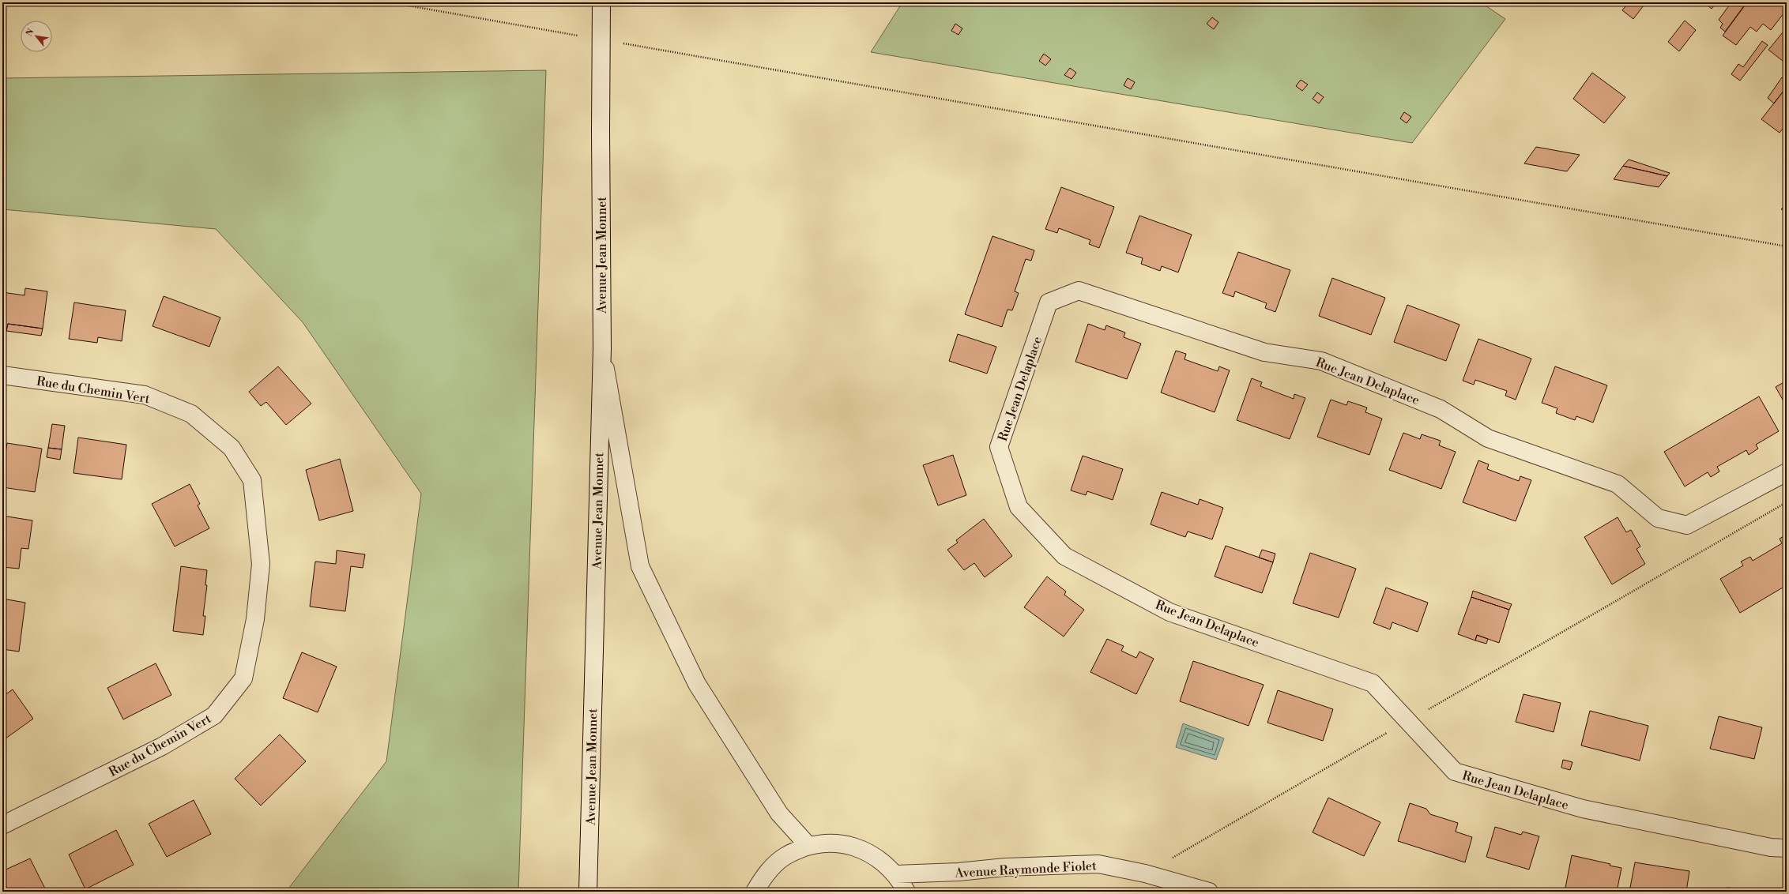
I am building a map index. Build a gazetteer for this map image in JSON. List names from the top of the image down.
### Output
{
  "streets": {
    "street": [
      "Avenue Jean Monnet",
      "Rue Jean Delaplace",
      "Rue du Chemin Vert",
      "Avenue Raymonde Fiolet"
    ]
  },
  "north": "top left"
}
